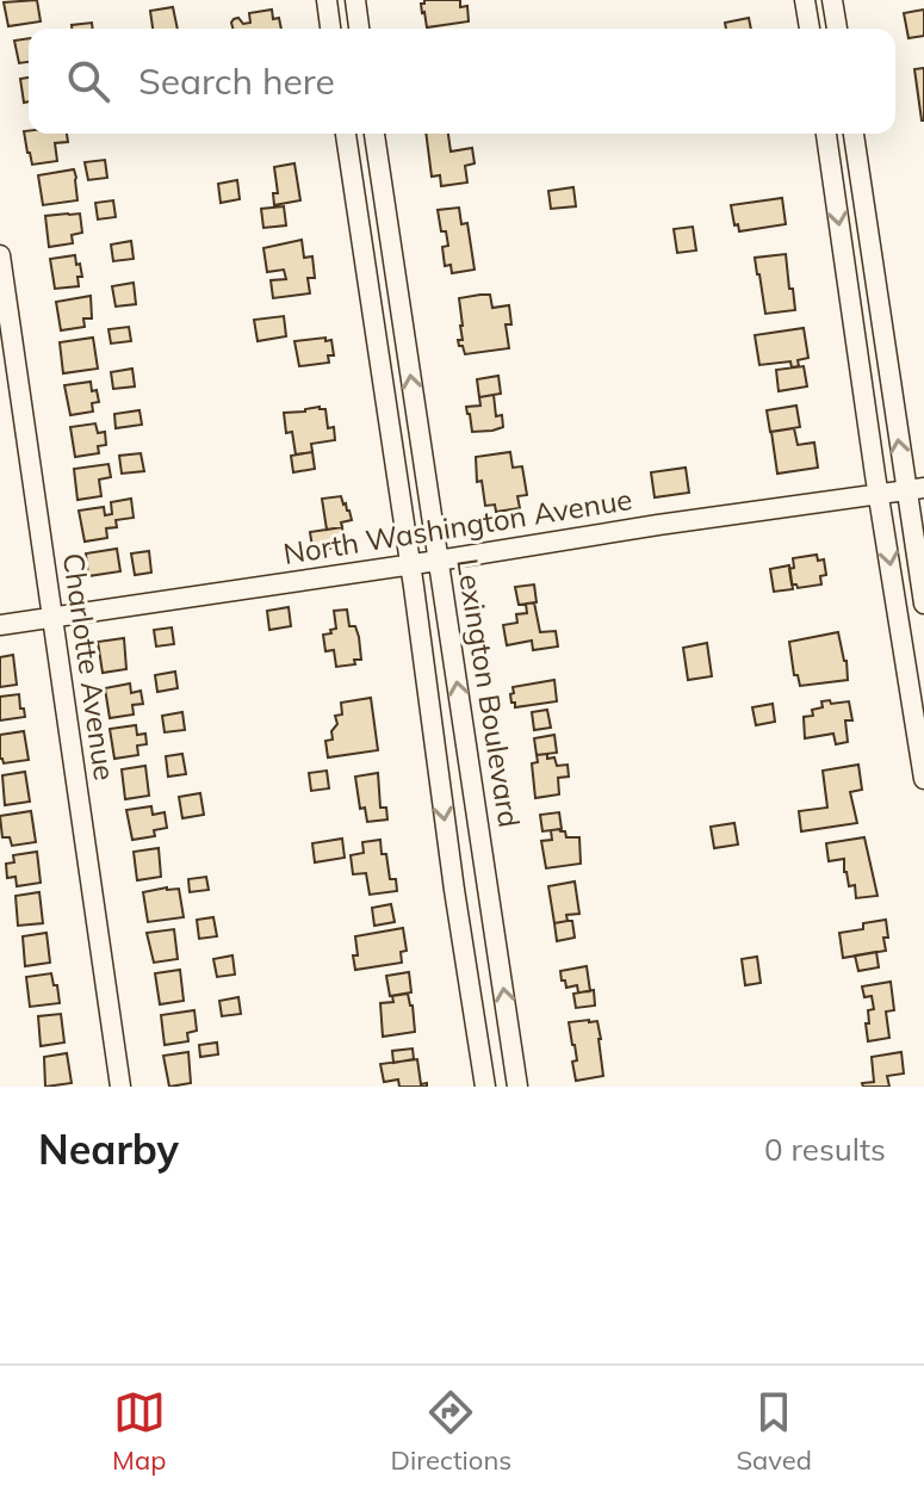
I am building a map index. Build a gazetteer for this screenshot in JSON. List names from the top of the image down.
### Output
{
  "streets": {
    "street": ["North Washington Avenue", "Charlotte Avenue", "Lexington Boulevard"]
  },
  "crossings": [
    ["North Washington Avenue", "Charlotte Avenue"],
    ["North Washington Avenue", "Lexington Boulevard"]
  ],
  "page": {
    "search": "Search here",
    "heading": ["Nearby", "0 results"],
    "nav": ["Map", "Directions", "Saved"]
  }
}
